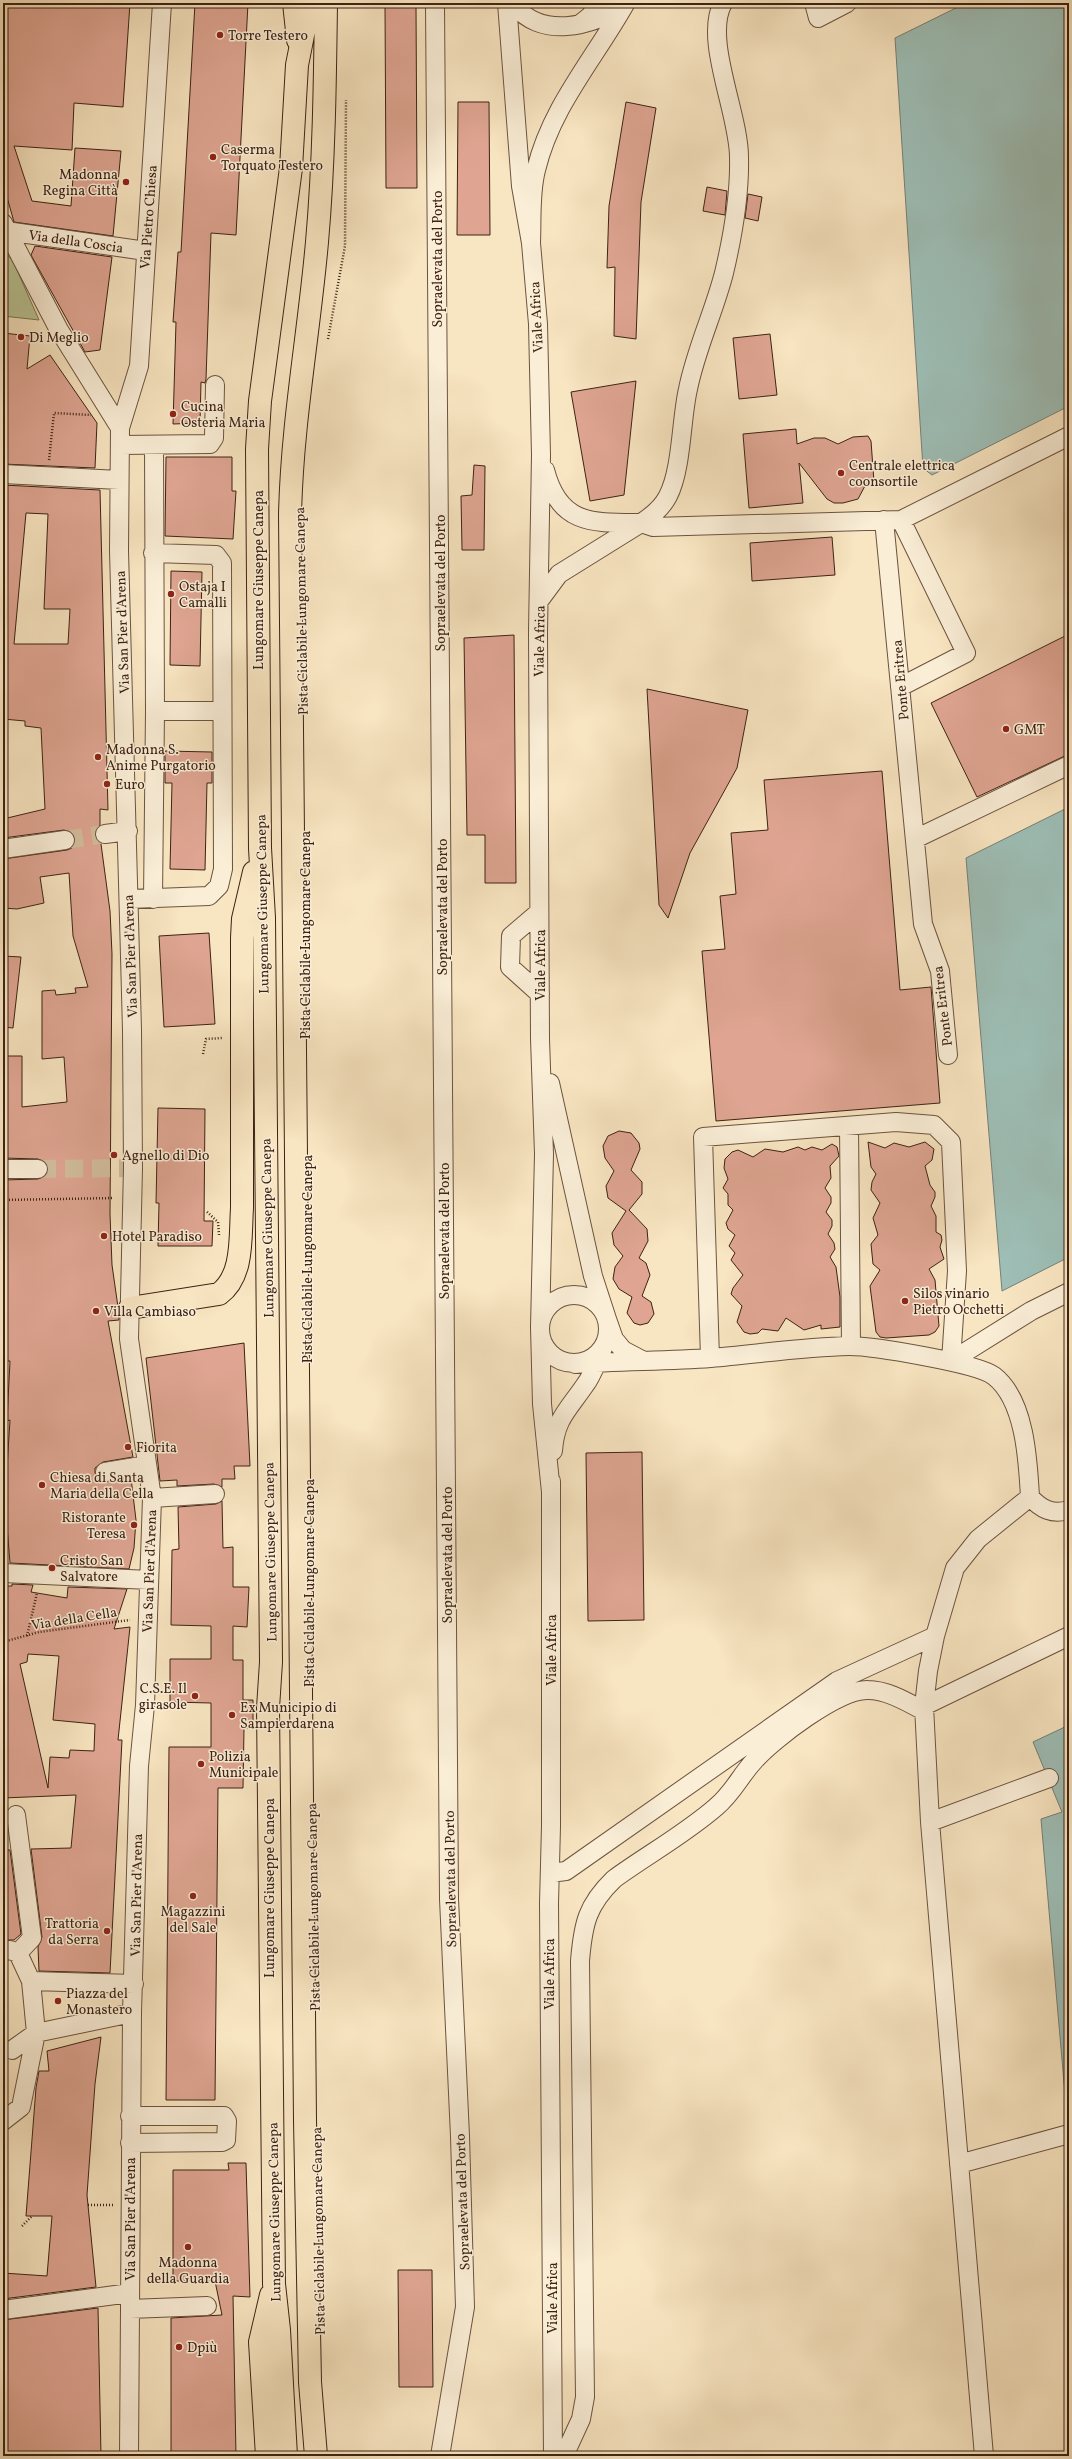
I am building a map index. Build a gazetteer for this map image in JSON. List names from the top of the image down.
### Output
{
  "streets": {
    "main road": ["Lungomare Giuseppe Canepa"],
    "street": [
      "Via Pietro Chiesa",
      "Via della Coscia",
      "Sopraelevata del Porto",
      "Viale Africa",
      "Via San Pier d'Arena",
      "Ponte Eritrea"
    ],
    "path": ["Via della Cella"]
  },
  "crossings": [
    ["Via Pietro Chiesa", "Via della Coscia"],
    ["Via Pietro Chiesa", "Via San Pier d'Arena"],
    ["Via San Pier d'Arena", "Via della Cella"]
  ],
  "places": [
    "Torre Testero",
    "Caserma Torquato Testero",
    "Madonna Regina Città",
    "Di Meglio",
    "Cucina Osteria Maria",
    "Centrale elettrica coonsortile",
    "Ostaja I Camalli",
    "GMT",
    "Madonna S. Anime Purgatorio",
    "Euro",
    "Agnello di Dio",
    "Hotel Paradiso",
    "Silos vinario Pietro Occhetti",
    "Villa Cambiaso",
    "Fiorita",
    "Chiesa di Santa Maria della Cella",
    "Ristorante Teresa",
    "Cristo San Salvatore",
    "C.S.E. Il girasole",
    "Ex Municipio di Sampierdarena",
    "Polizia Municipale",
    "Magazzini del Sale",
    "Trattoria da Serra",
    "Piazza del Monastero",
    "Madonna della Guardia",
    "Dpiù"
  ]
}
